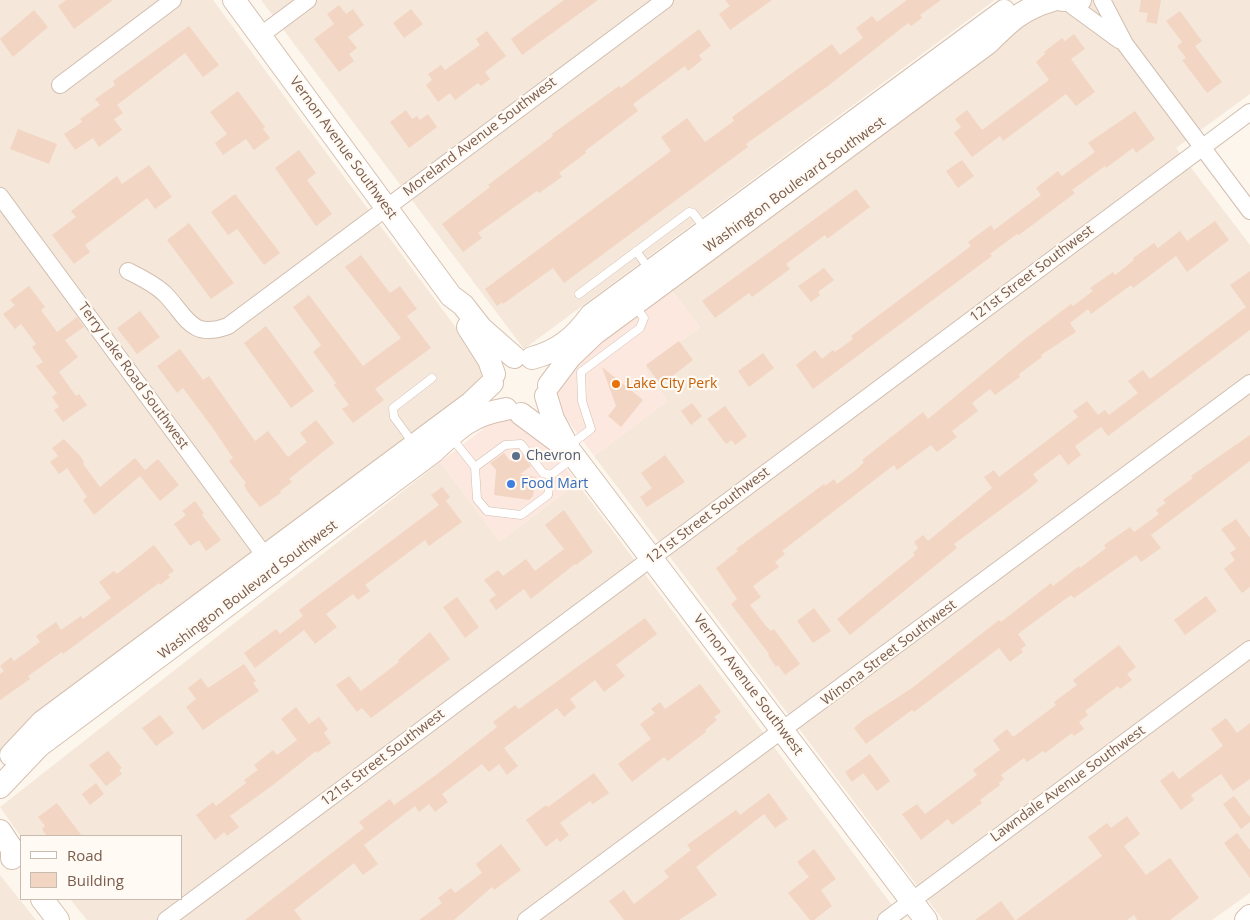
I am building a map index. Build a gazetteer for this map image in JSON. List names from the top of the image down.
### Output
{
  "streets": {
    "main road": ["Vernon Avenue Southwest", "Washington Boulevard Southwest"],
    "street": [
      "Moreland Avenue Southwest",
      "121st Street Southwest",
      "Terry Lake Road Southwest",
      "Winona Street Southwest",
      "Lawndale Avenue Southwest"
    ]
  },
  "crossings": [
    ["Moreland Avenue Southwest", "Vernon Avenue Southwest"],
    ["Vernon Avenue Southwest", "Washington Boulevard Southwest"],
    ["Vernon Avenue Southwest", "121st Street Southwest"],
    ["Vernon Avenue Southwest", "Winona Street Southwest"],
    ["Vernon Avenue Southwest", "Lawndale Avenue Southwest"],
    ["Washington Boulevard Southwest", "Terry Lake Road Southwest"]
  ],
  "places": ["Lake City Perk", "Chevron", "Food Mart"],
  "legend": ["Road", "Building"]
}
